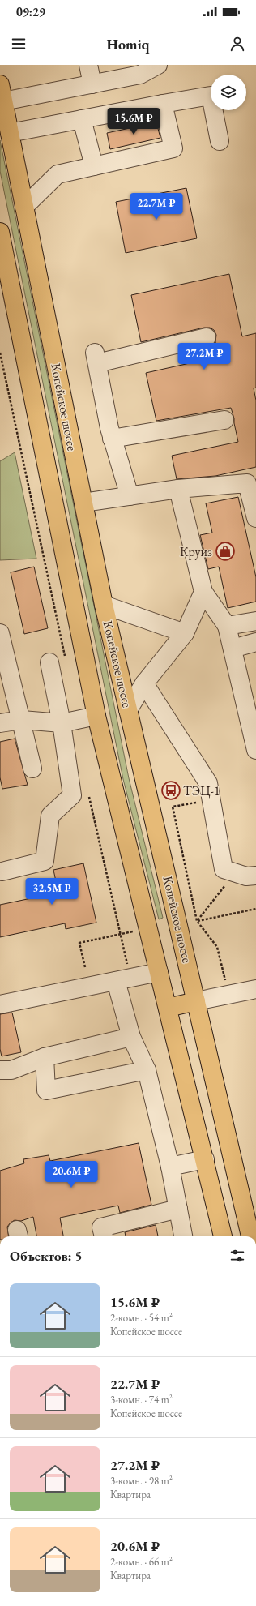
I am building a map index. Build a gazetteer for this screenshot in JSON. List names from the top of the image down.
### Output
{
  "streets": {
    "main road": ["Копейское шоссе"]
  },
  "places": {
    "shop": ["Круиз"],
    "bus stop": ["ТЭЦ-1"]
  },
  "page": {
    "status": "09:29",
    "header": "Homiq",
    "price": [
      "15.6M ₽",
      "22.7M ₽",
      "27.2M ₽",
      "32.5M ₽",
      "20.6M ₽"
    ],
    "heading": "Объектов: 5",
    "list": [
      {
        "name": "15.6M ₽",
        "note": "2-комн. · 54 m² · Копейское шоссе"
      },
      {
        "name": "22.7M ₽",
        "note": "3-комн. · 74 m² · Копейское шоссе"
      },
      {
        "name": "27.2M ₽",
        "note": "3-комн. · 98 m² · Квартира"
      },
      {
        "name": "20.6M ₽",
        "note": "2-комн. · 66 m² · Квартира"
      }
    ]
  }
}
